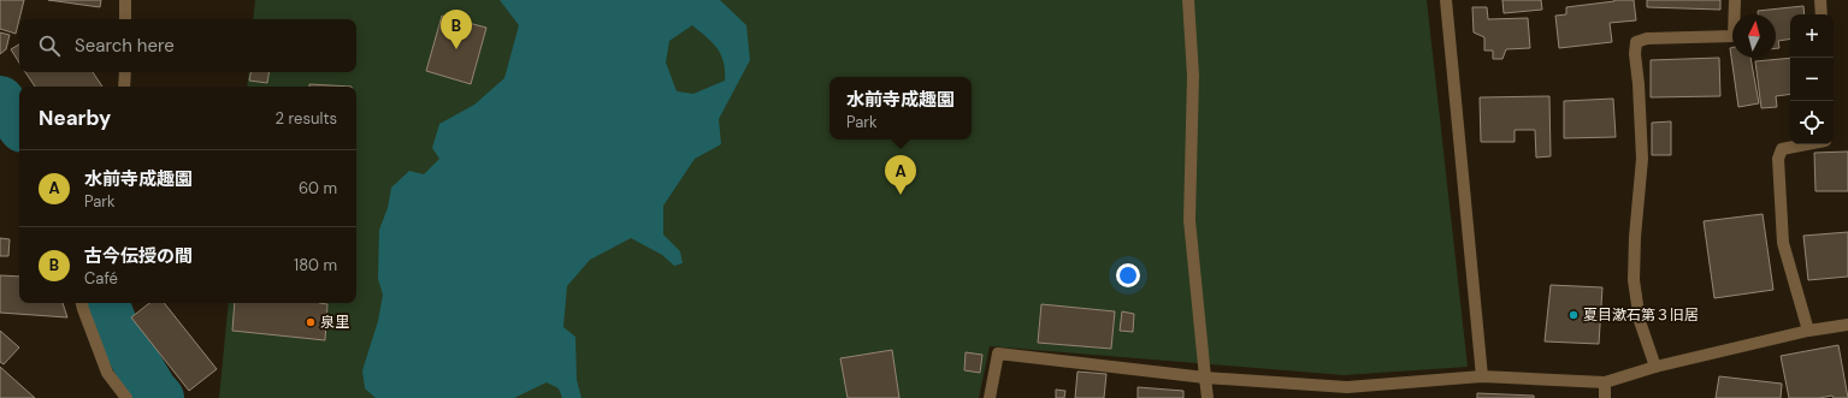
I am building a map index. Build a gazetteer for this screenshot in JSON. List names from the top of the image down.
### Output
{
  "places": ["夏目漱石第３旧居", "泉里"],
  "north": "top",
  "page": {
    "pins": ["B", "A"],
    "map_buttons": ["+", "−"],
    "search": "Search here",
    "popup": ["水前寺成趣園", "Park"],
    "heading": ["Nearby", "2 results"],
    "list": [
      {
        "mark": "A",
        "name": "水前寺成趣園",
        "note": "Park",
        "value": "60 m"
      },
      {
        "mark": "B",
        "name": "古今伝授の間",
        "note": "Café",
        "value": "180 m"
      }
    ]
  }
}
